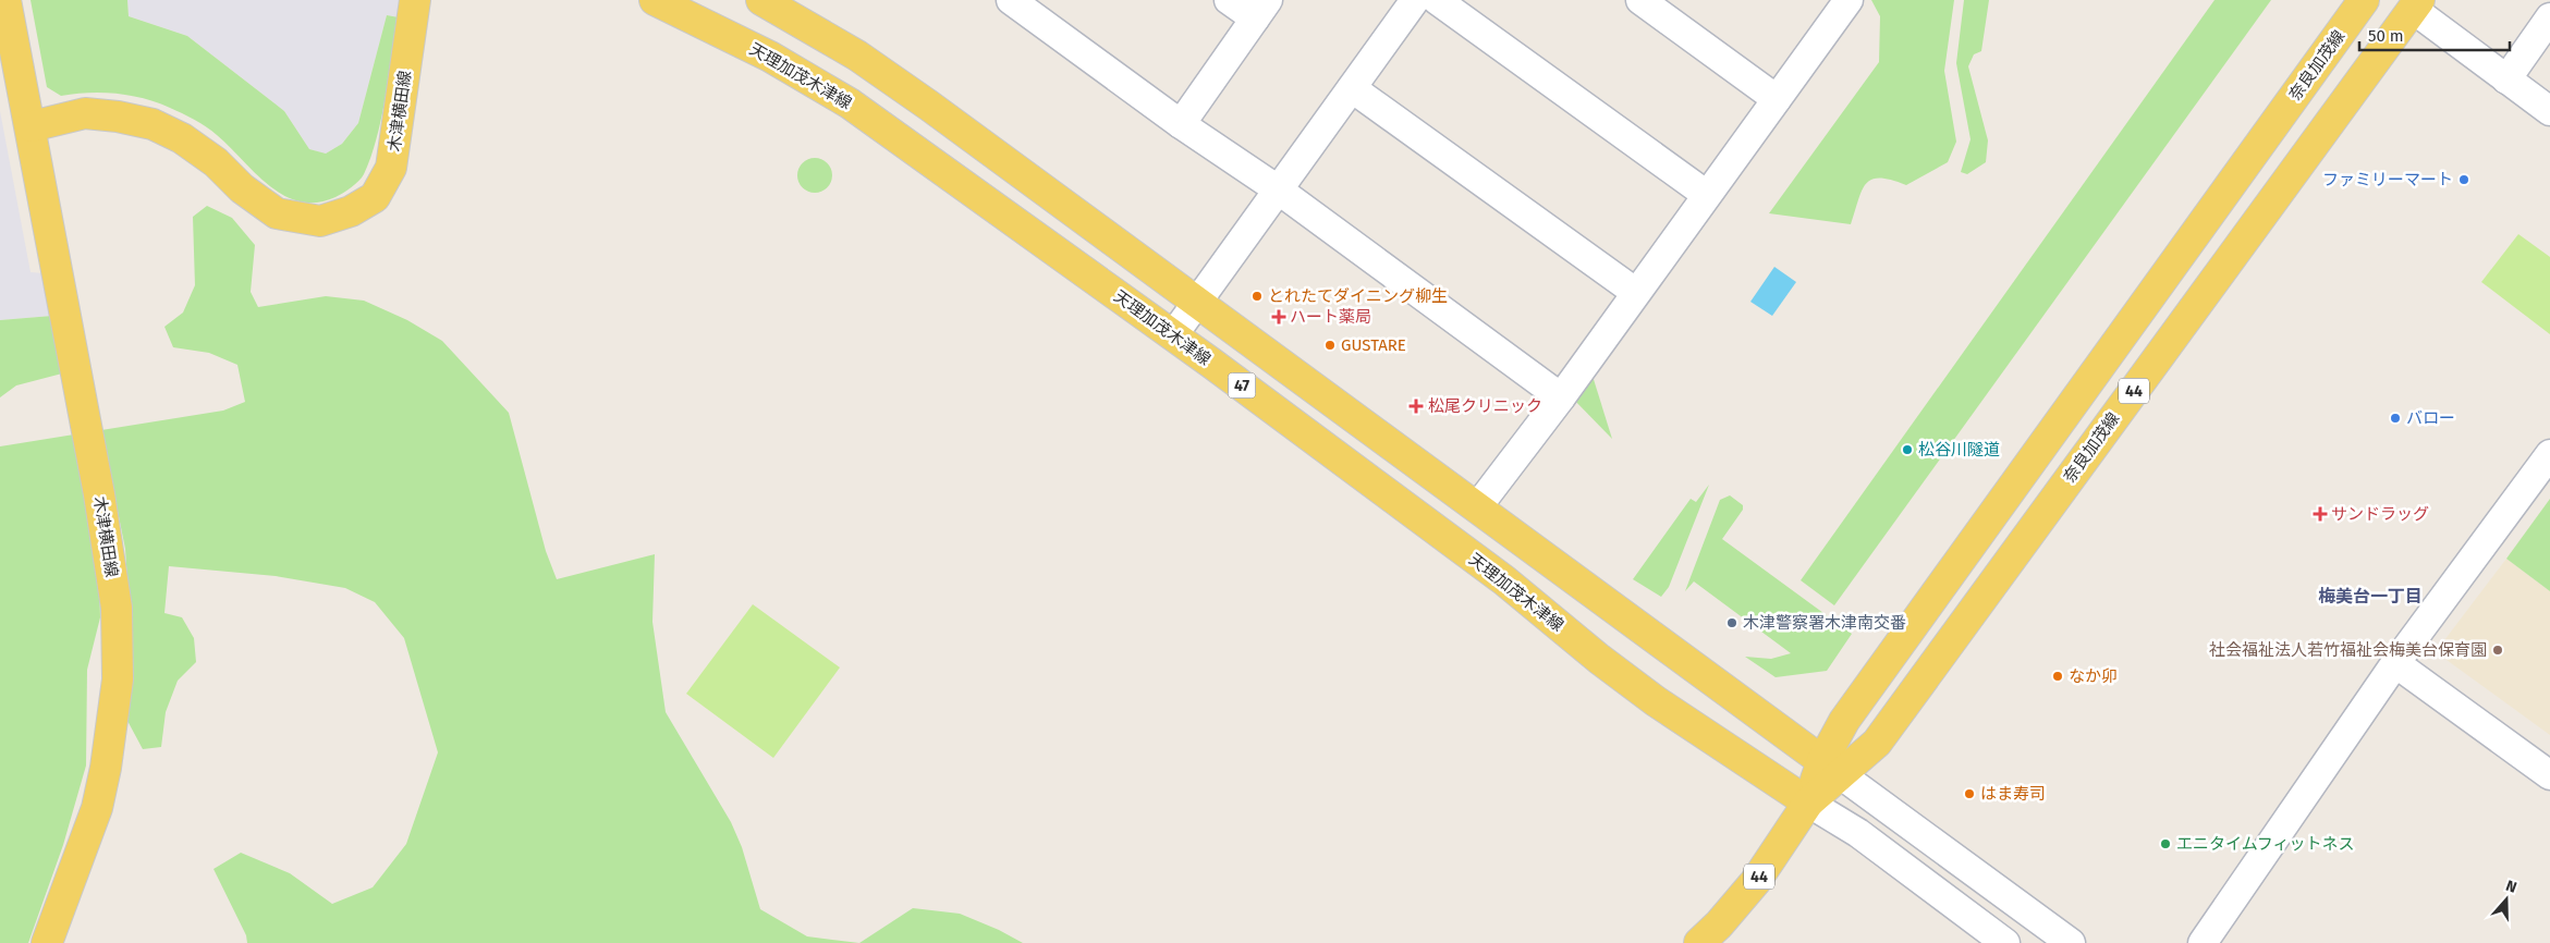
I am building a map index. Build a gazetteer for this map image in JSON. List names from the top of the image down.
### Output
{
  "streets": {
    "main road": [
      "奈良加茂線",
      "天理加茂木津線",
      "木津横田線",
      "47",
      "44"
    ]
  },
  "crossings": [
    ["奈良加茂線", "天理加茂木津線"],
    ["奈良加茂線", "47"]
  ],
  "districts": ["梅美台一丁目"],
  "places": {
    "other": [
      "ファミリーマート",
      "とれたてダイニング柳生",
      "GUSTARE",
      "バロー",
      "松谷川隧道",
      "木津警察署木津南交番",
      "社会福祉法人若竹福祉会梅美台保育園",
      "なか卯",
      "はま寿司",
      "エニタイムフィットネス"
    ],
    "health": ["ハート薬局", "松尾クリニック", "サンドラッグ"]
  },
  "scale_bar": "50 m",
  "north": "top"
}
